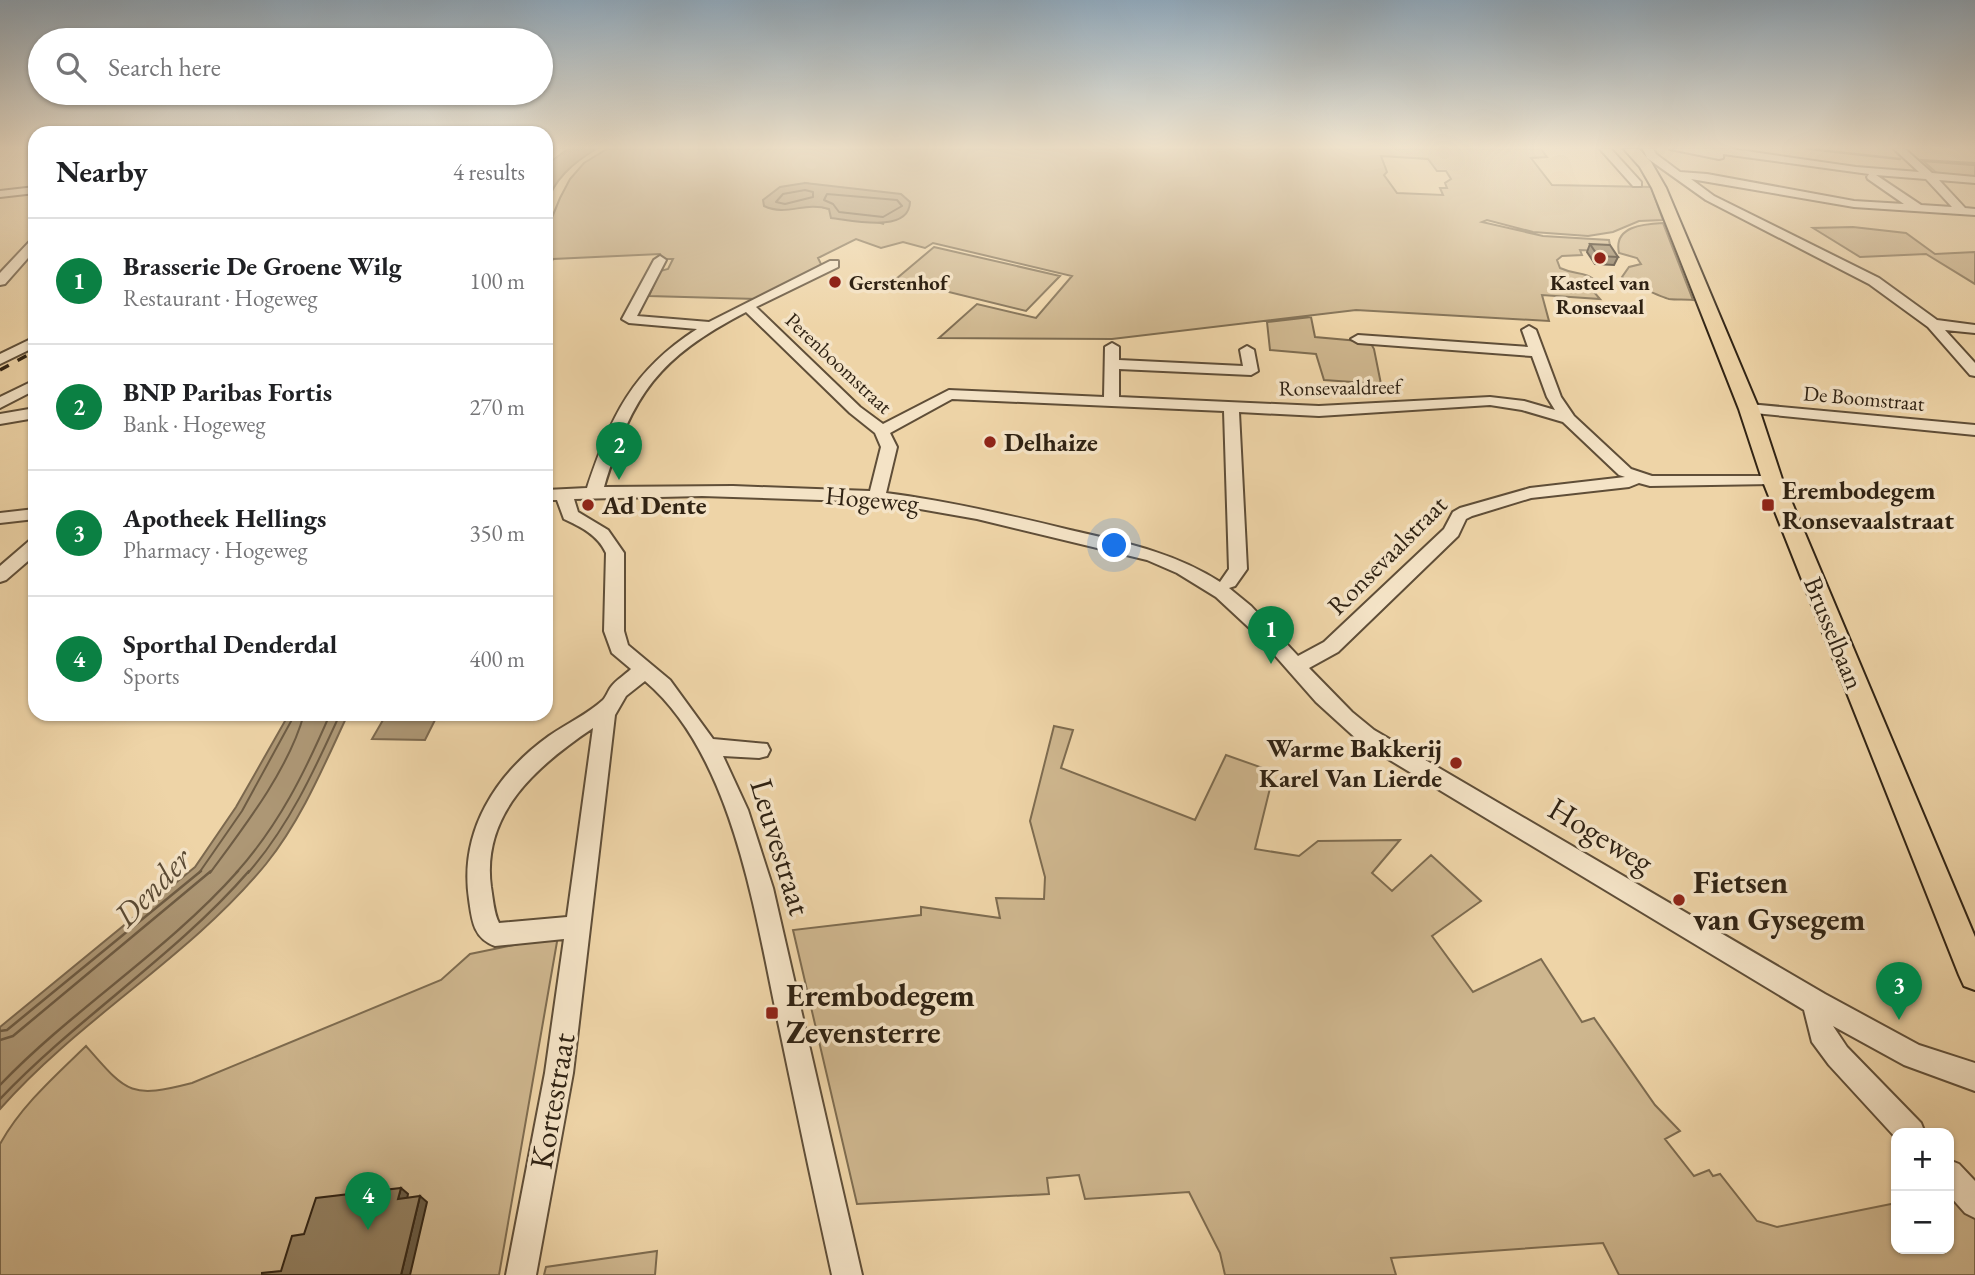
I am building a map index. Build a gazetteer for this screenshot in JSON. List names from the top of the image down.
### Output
{
  "streets": {
    "main road": ["Brusselbaan"],
    "street": [
      "Perenboomstraat",
      "Ronsevaaldreef",
      "De Boomstraat",
      "Hogeweg",
      "Ronsevaalstraat",
      "Leuvestraat",
      "Kortestraat"
    ]
  },
  "crossings": [
    ["Perenboomstraat", "Ronsevaaldreef"],
    ["Perenboomstraat", "Hogeweg"],
    ["Ronsevaaldreef", "Ronsevaalstraat"],
    ["De Boomstraat", "Brusselbaan"],
    ["Hogeweg", "Ronsevaalstraat"],
    ["Hogeweg", "Leuvestraat"],
    ["Ronsevaalstraat", "Brusselbaan"],
    ["Leuvestraat", "Kortestraat"]
  ],
  "water": ["Dender"],
  "places": {
    "other": [
      "Kasteel van Ronsevaal",
      "Gerstenhof",
      "Delhaize",
      "Ad Dente",
      "Warme Bakkerij Karel Van Lierde",
      "Fietsen van Gysegem"
    ],
    "transit": ["Erembodegem Ronsevaalstraat", "Erembodegem Zevensterre"]
  },
  "page": {
    "search": "Search here",
    "heading": ["Nearby", "4 results"],
    "list": [
      {
        "mark": "1",
        "name": "Brasserie De Groene Wilg",
        "note": "Restaurant · Hogeweg",
        "value": "100 m"
      },
      {
        "mark": "2",
        "name": "BNP Paribas Fortis",
        "note": "Bank · Hogeweg",
        "value": "270 m"
      },
      {
        "mark": "3",
        "name": "Apotheek Hellings",
        "note": "Pharmacy · Hogeweg",
        "value": "350 m"
      },
      {
        "mark": "4",
        "name": "Sporthal Denderdal",
        "note": "Sports",
        "value": "400 m"
      }
    ],
    "pins": [
      "2",
      "1",
      "3",
      "4"
    ],
    "map_buttons": ["+", "−"]
  }
}
